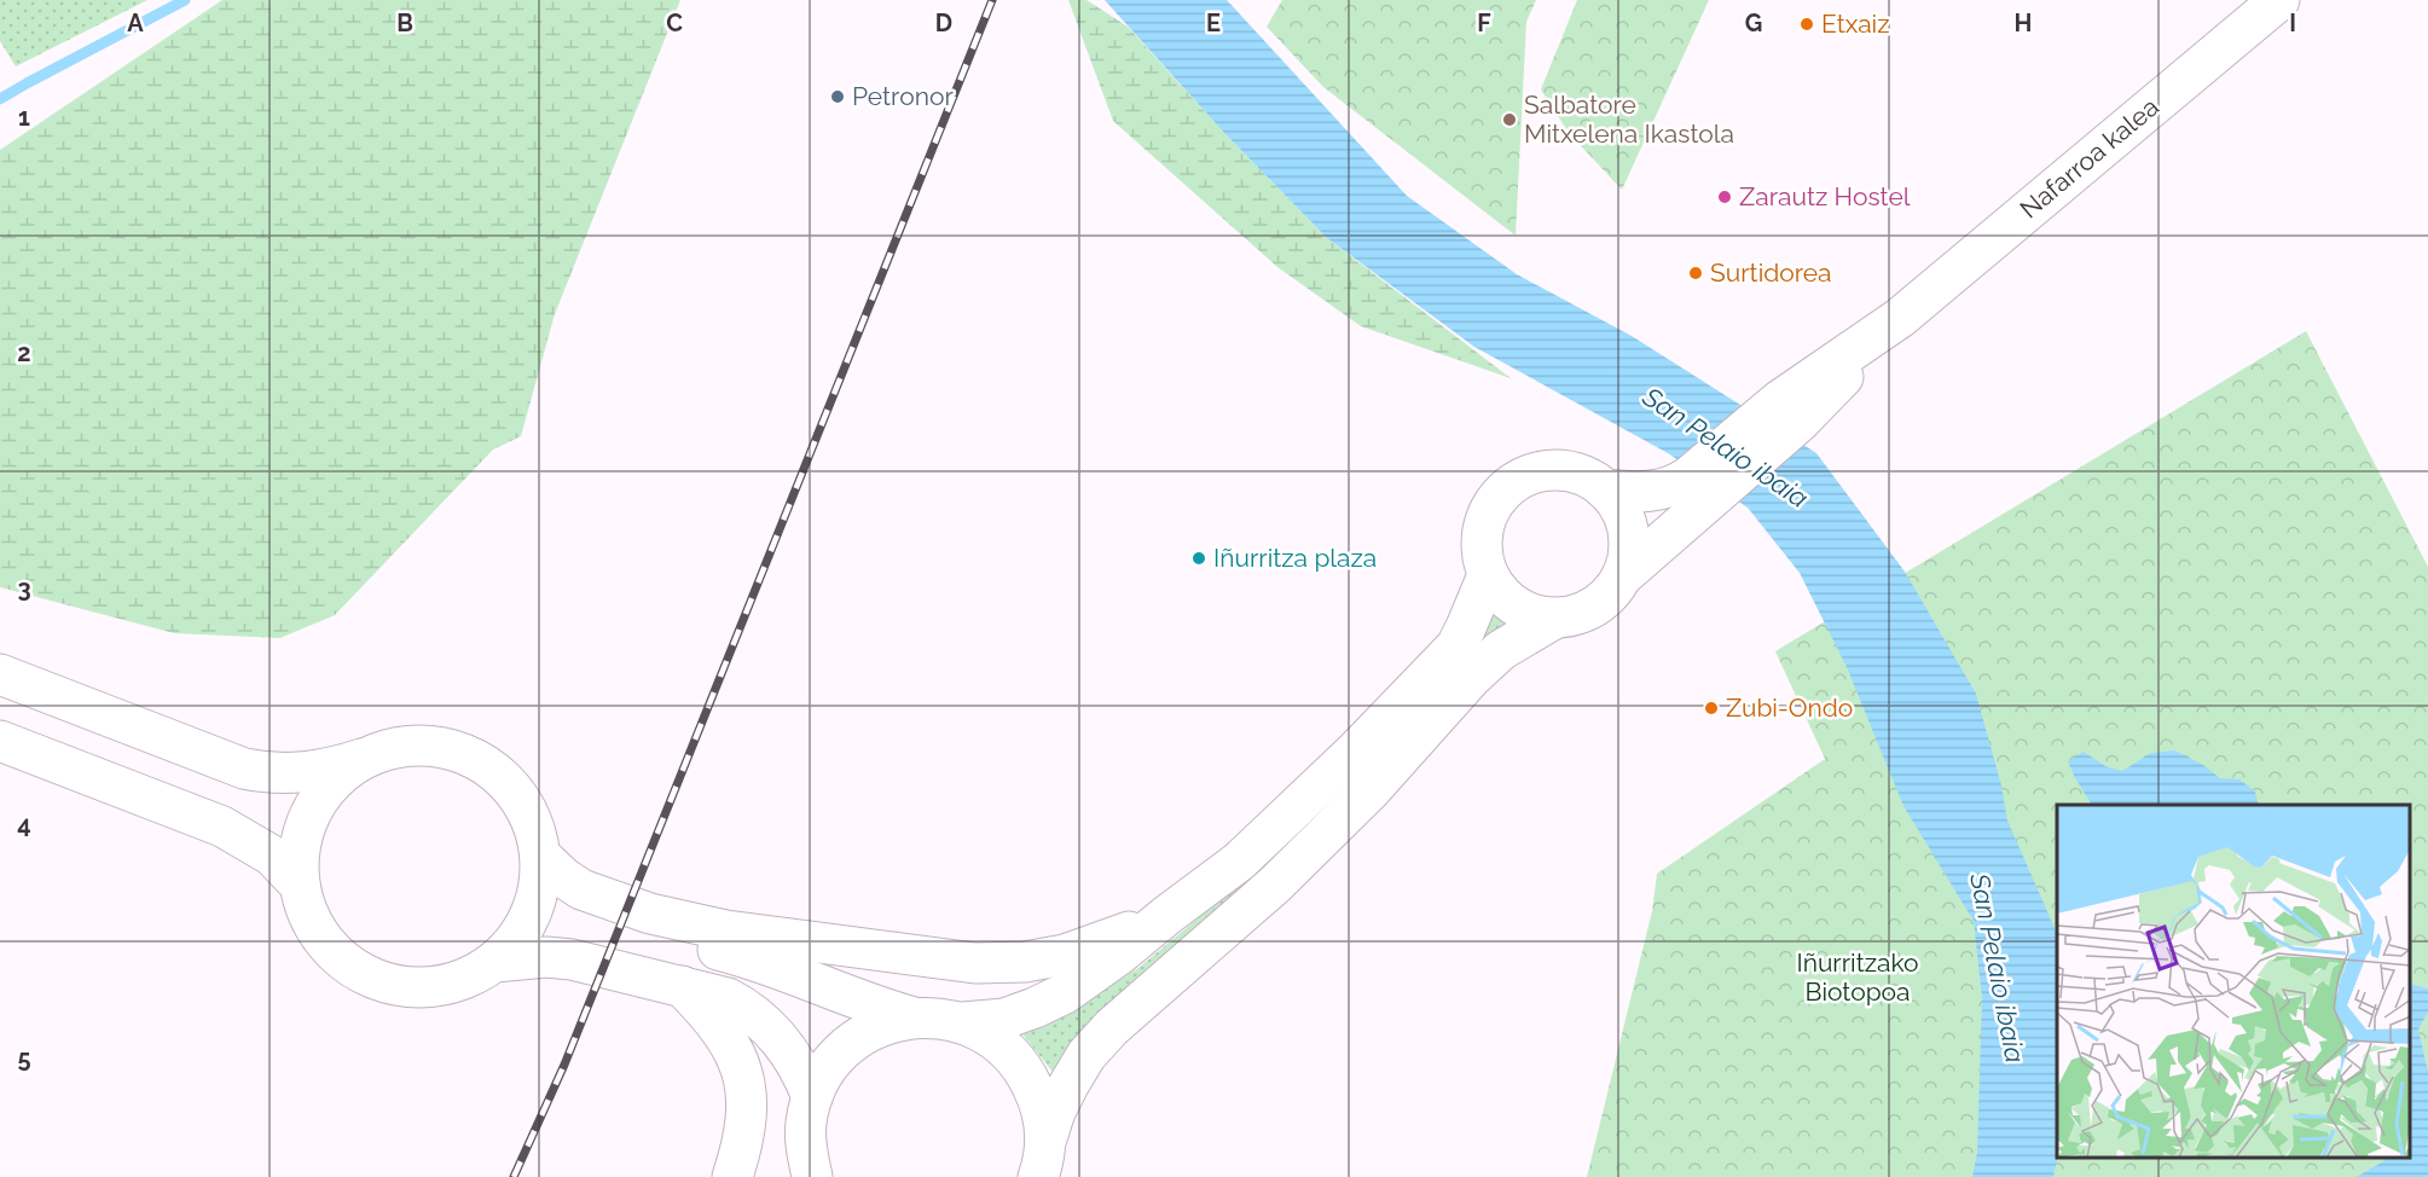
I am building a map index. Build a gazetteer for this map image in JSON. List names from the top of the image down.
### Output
{
  "streets": {
    "highway": ["Nafarroa kalea"]
  },
  "water": ["San Pelaio ibaia"],
  "parks": ["Iñurritzako Biotopoa"],
  "places": [
    "Etxaiz",
    "Petronor",
    "Salbatore Mitxelena Ikastola",
    "Zarautz Hostel",
    "Surtidorea",
    "Iñurritza plaza",
    "Zubi-Ondo"
  ],
  "grid": {
    "columns": [
      "A",
      "B",
      "C",
      "D",
      "E",
      "F",
      "G",
      "H",
      "I"
    ],
    "rows": [
      "1",
      "2",
      "3",
      "4",
      "5"
    ]
  }
}
